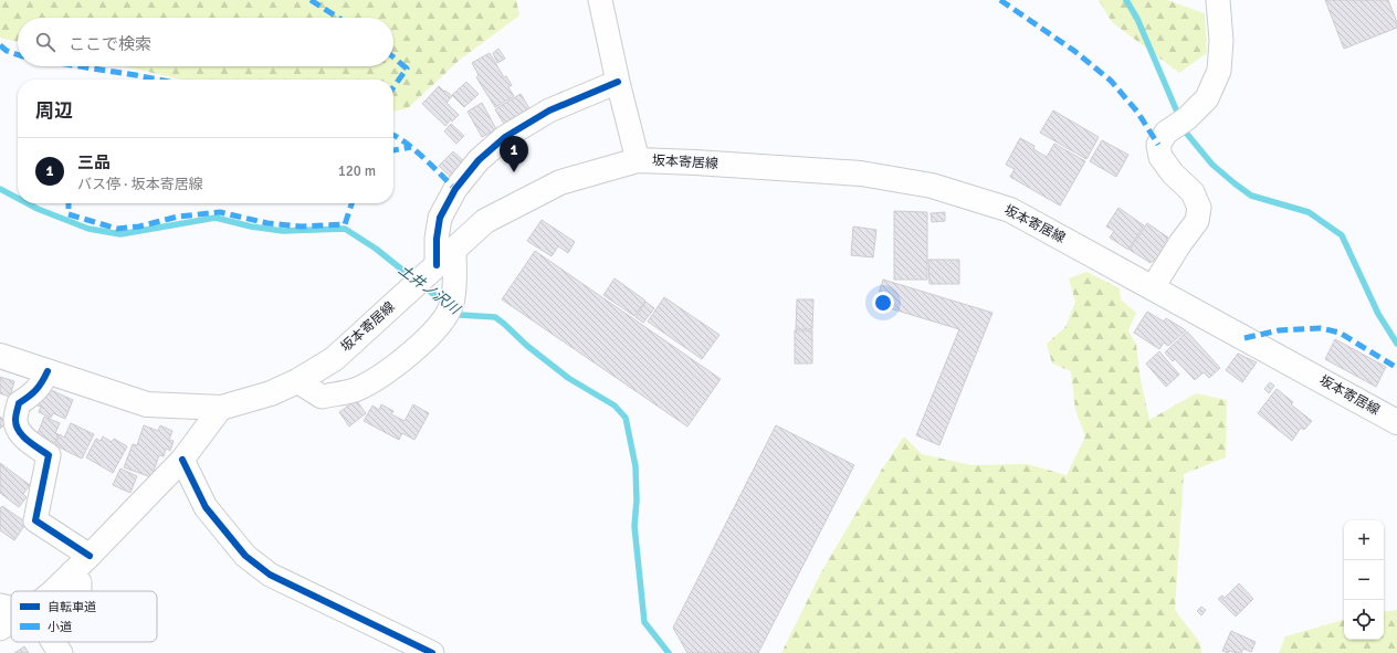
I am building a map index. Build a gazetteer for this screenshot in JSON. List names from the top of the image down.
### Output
{
  "streets": {
    "main road": ["坂本寄居線"]
  },
  "water": ["土井ノ沢川"],
  "legend": ["自転車道", "小道"],
  "page": {
    "search": "ここで検索",
    "heading": "周辺",
    "pins": "1",
    "list": [
      {
        "mark": "1",
        "name": "三品",
        "note": "バス停 · 坂本寄居線",
        "value": "120 m"
      }
    ],
    "map_buttons": ["+", "−"]
  }
}
